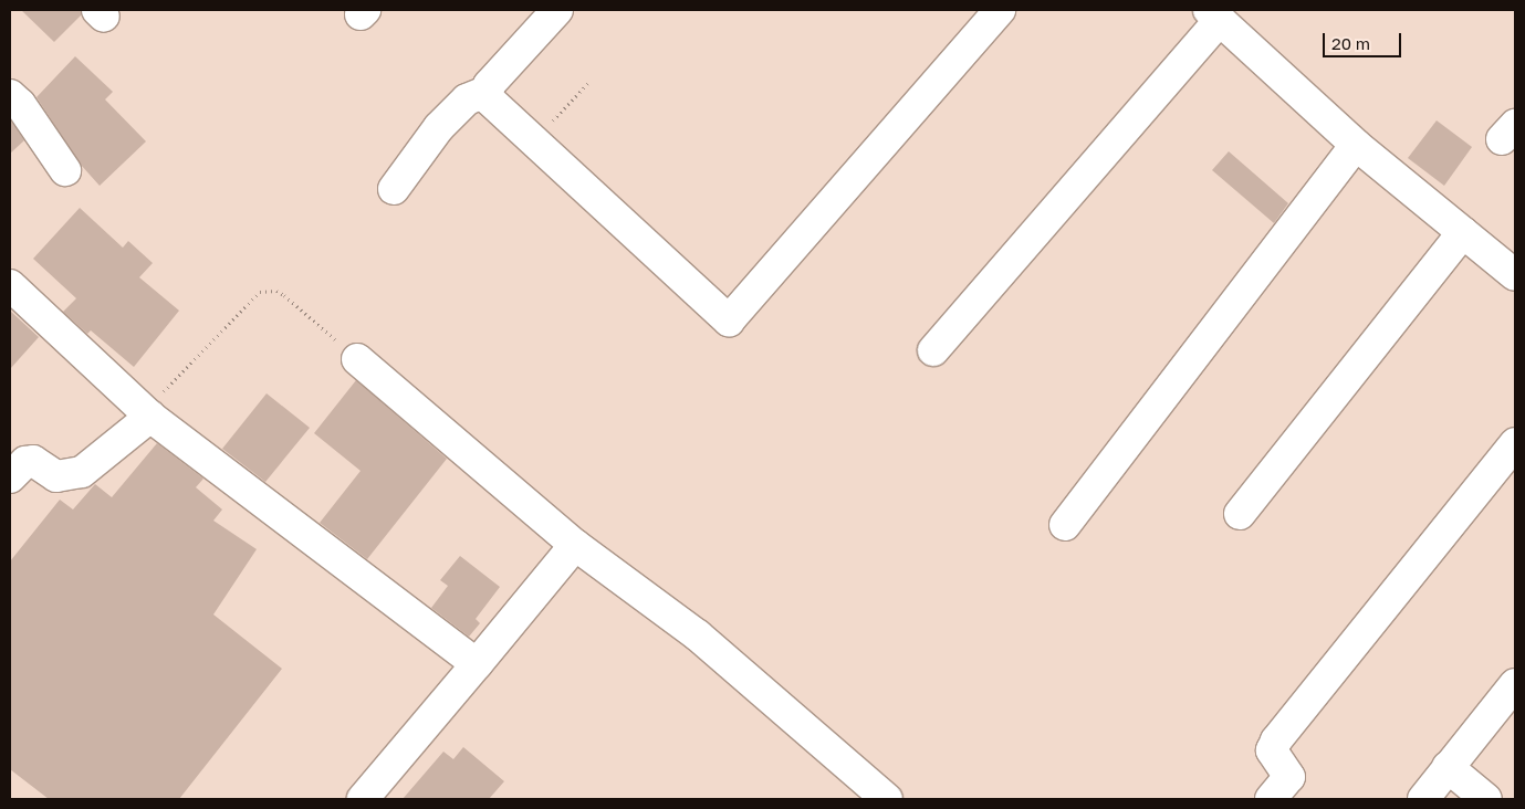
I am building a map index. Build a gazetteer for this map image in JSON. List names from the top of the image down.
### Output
{
  "scale_bar": "20 m"
}
